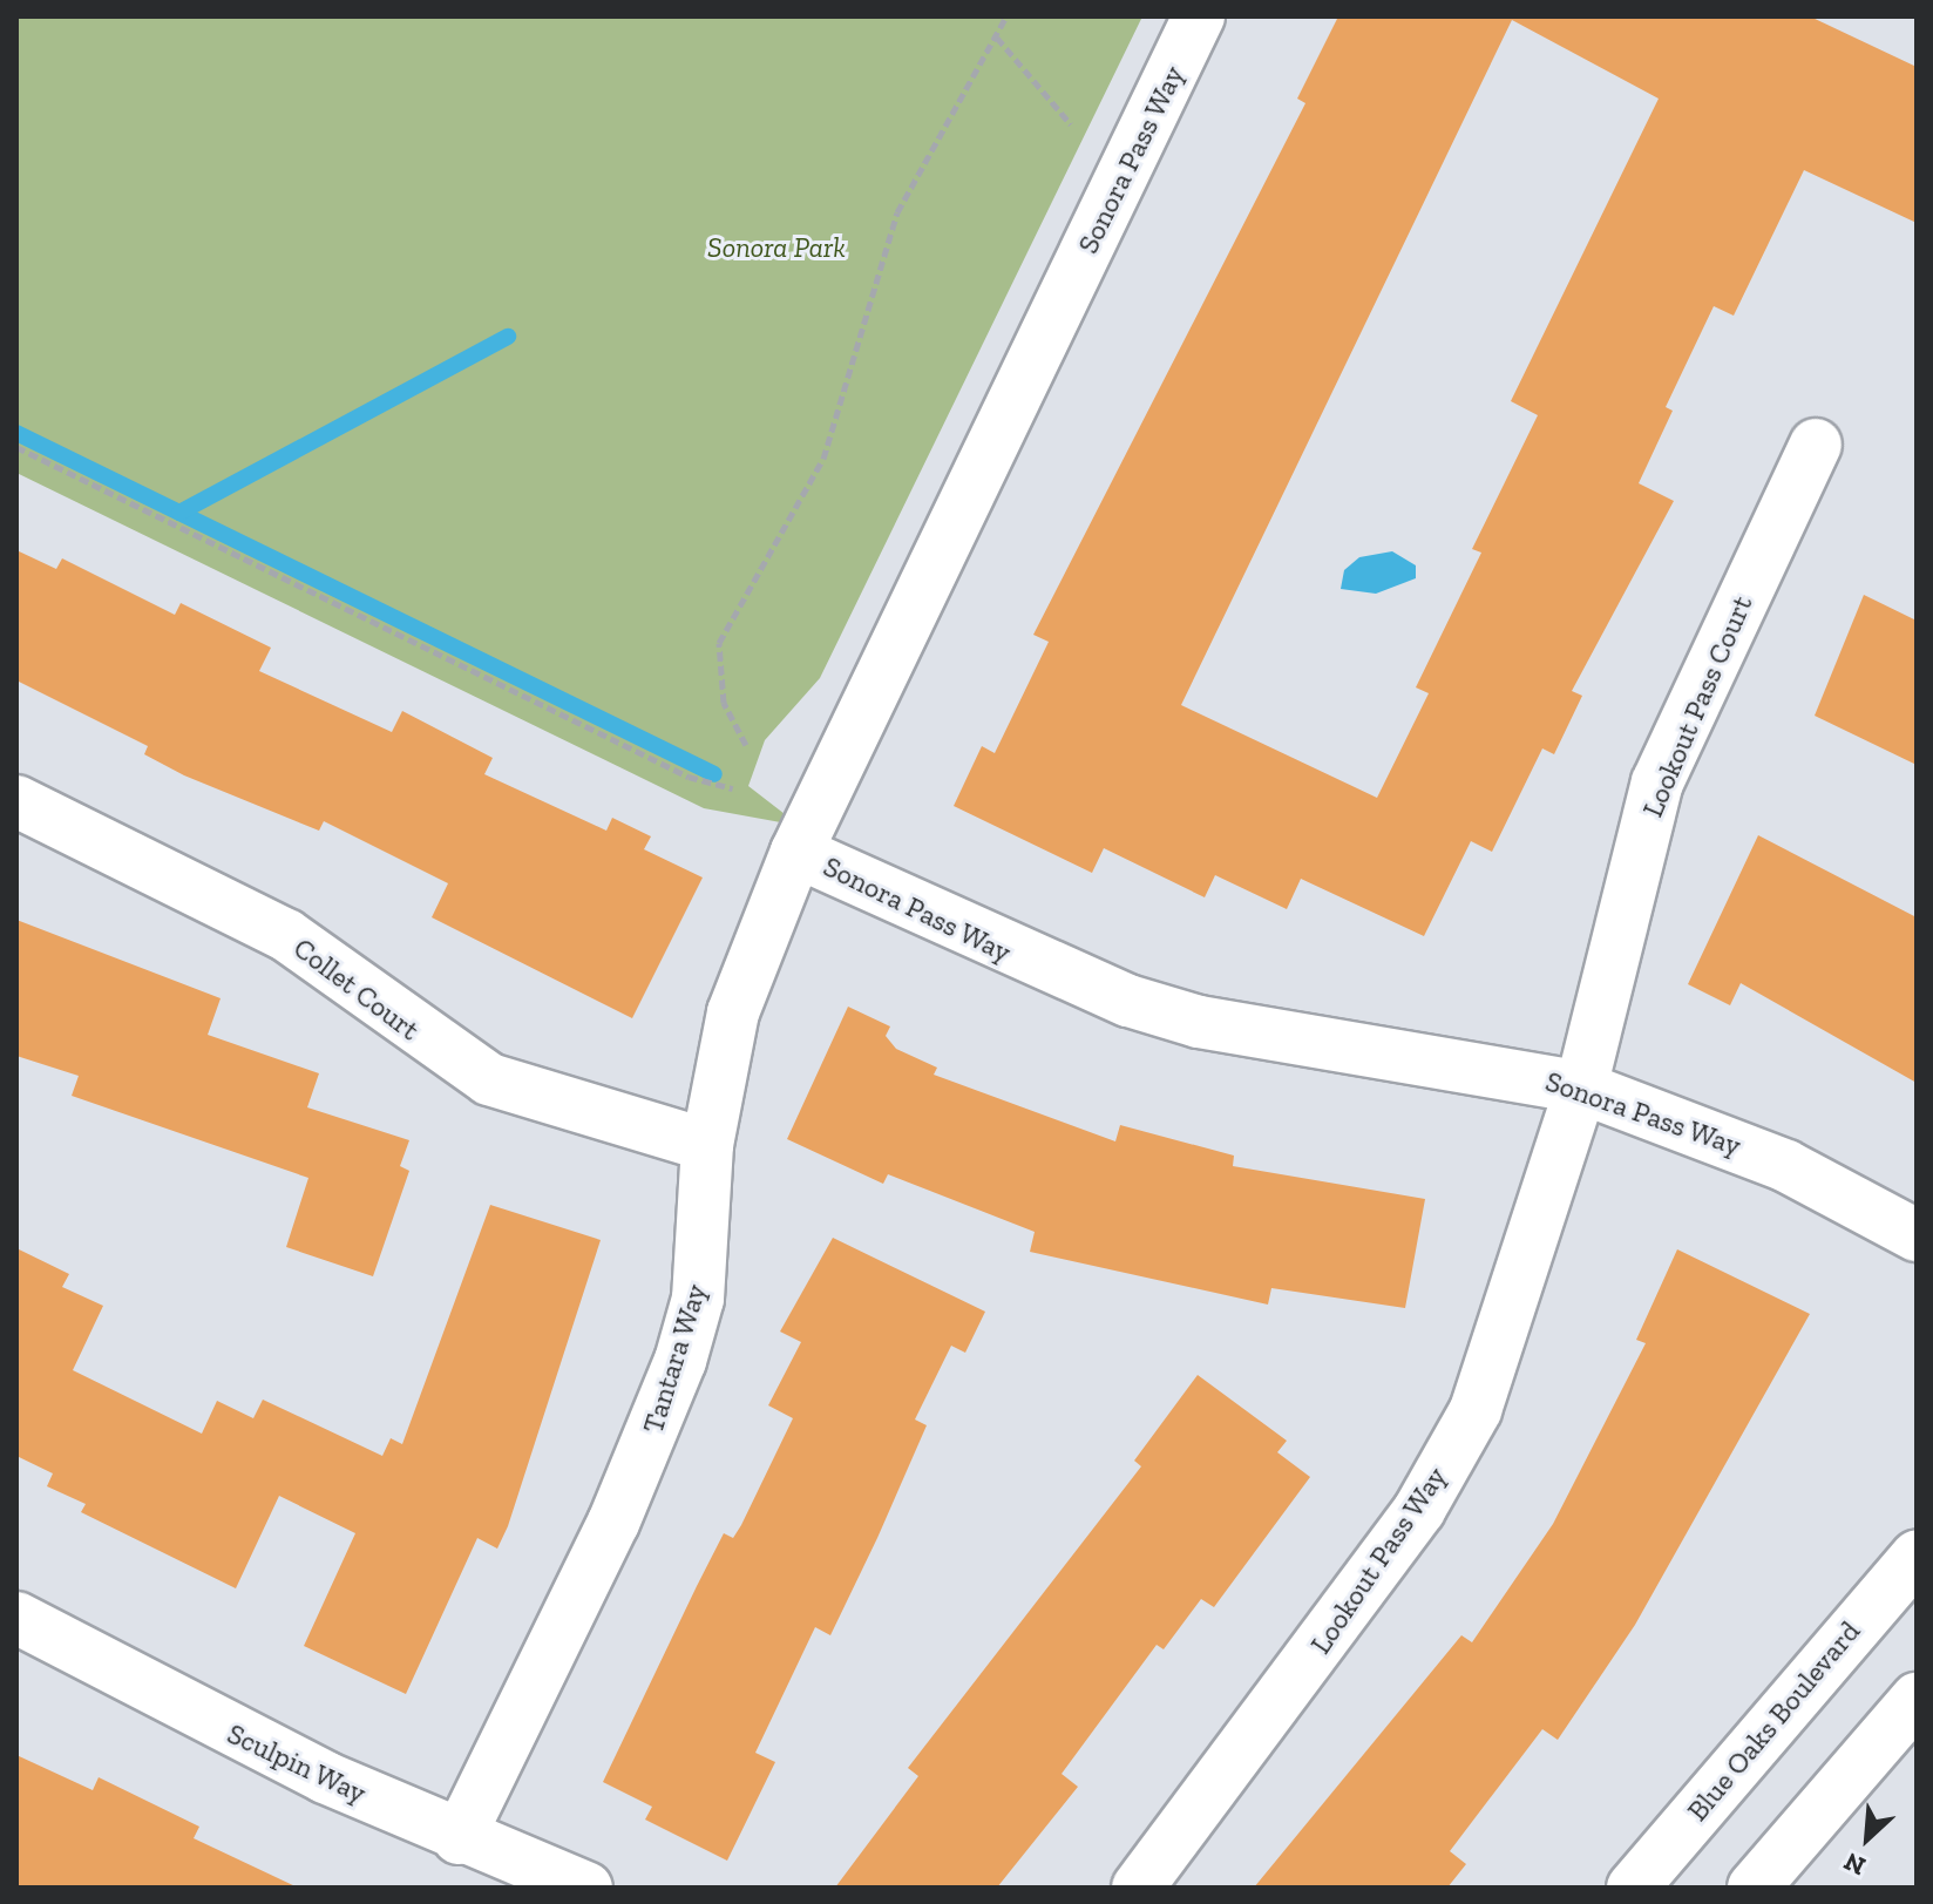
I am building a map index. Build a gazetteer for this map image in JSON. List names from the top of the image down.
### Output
{
  "streets": {
    "street": [
      "Sonora Pass Way",
      "Lookout Pass Court",
      "Collet Court",
      "Tantara Way",
      "Lookout Pass Way",
      "Blue Oaks Boulevard",
      "Sculpin Way"
    ]
  },
  "crossings": [
    ["Sonora Pass Way", "Lookout Pass Court"],
    ["Sonora Pass Way", "Tantara Way"],
    ["Sonora Pass Way", "Lookout Pass Way"],
    ["Lookout Pass Court", "Lookout Pass Way"],
    ["Collet Court", "Tantara Way"],
    ["Tantara Way", "Sculpin Way"]
  ],
  "parks": ["Sonora Park"],
  "north": "bottom left"
}
